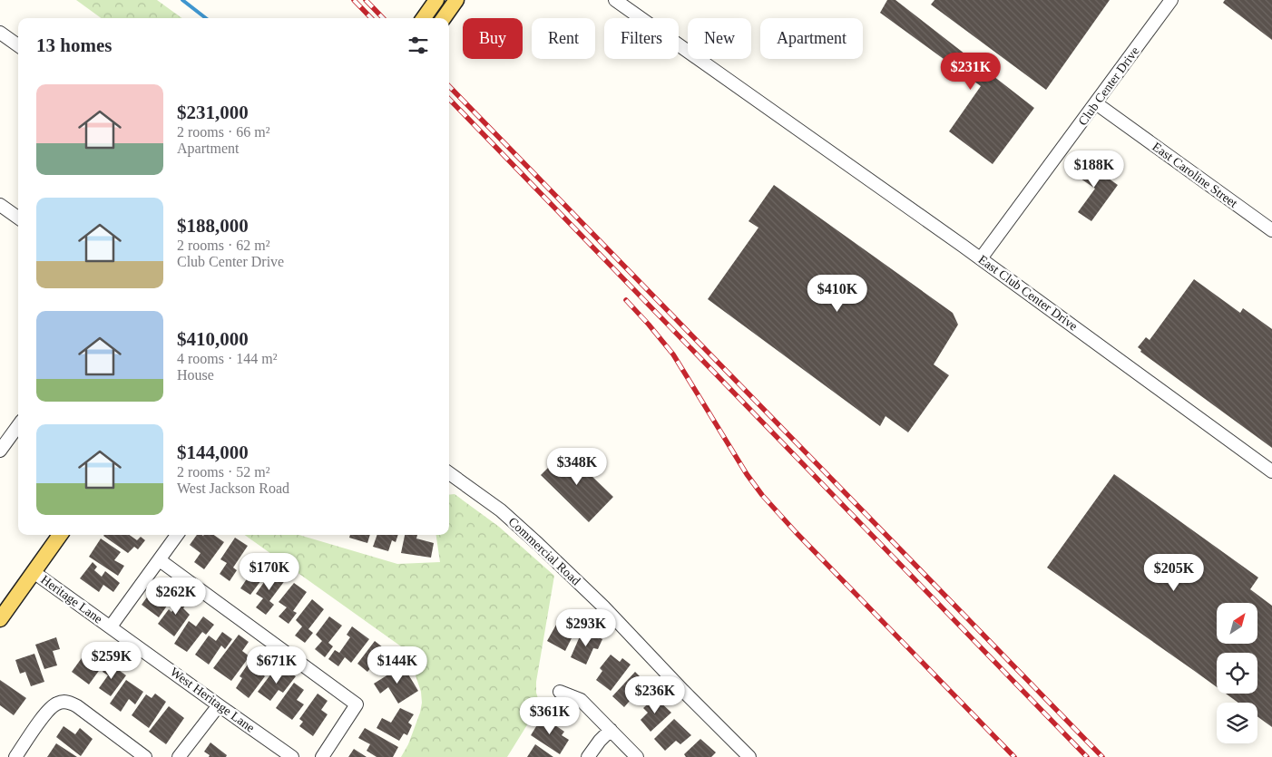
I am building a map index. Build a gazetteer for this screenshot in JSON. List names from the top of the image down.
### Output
{
  "streets": {
    "street": [
      "Club Center Drive",
      "East Caroline Street",
      "East Club Center Drive",
      "Commercial Road",
      "Heritage Lane",
      "West Heritage Lane"
    ]
  },
  "crossings": [
    ["Club Center Drive", "East Caroline Street"],
    ["Club Center Drive", "East Club Center Drive"],
    ["Heritage Lane", "West Heritage Lane"]
  ],
  "north": "top right",
  "page": {
    "chip": [
      "Buy",
      "Rent",
      "Filters",
      "New",
      "Apartment"
    ],
    "heading": "13 homes",
    "price": [
      "$231K",
      "$188K",
      "$410K",
      "$348K",
      "$170K",
      "$205K",
      "$262K",
      "$293K",
      "$259K",
      "$671K",
      "$144K",
      "$236K",
      "$361K"
    ],
    "list": [
      {
        "name": "$231,000",
        "note": "2 rooms · 66 m² · Apartment"
      },
      {
        "name": "$188,000",
        "note": "2 rooms · 62 m² · Club Center Drive"
      },
      {
        "name": "$410,000",
        "note": "4 rooms · 144 m² · House"
      },
      {
        "name": "$144,000",
        "note": "2 rooms · 52 m² · West Jackson Road"
      }
    ]
  }
}
